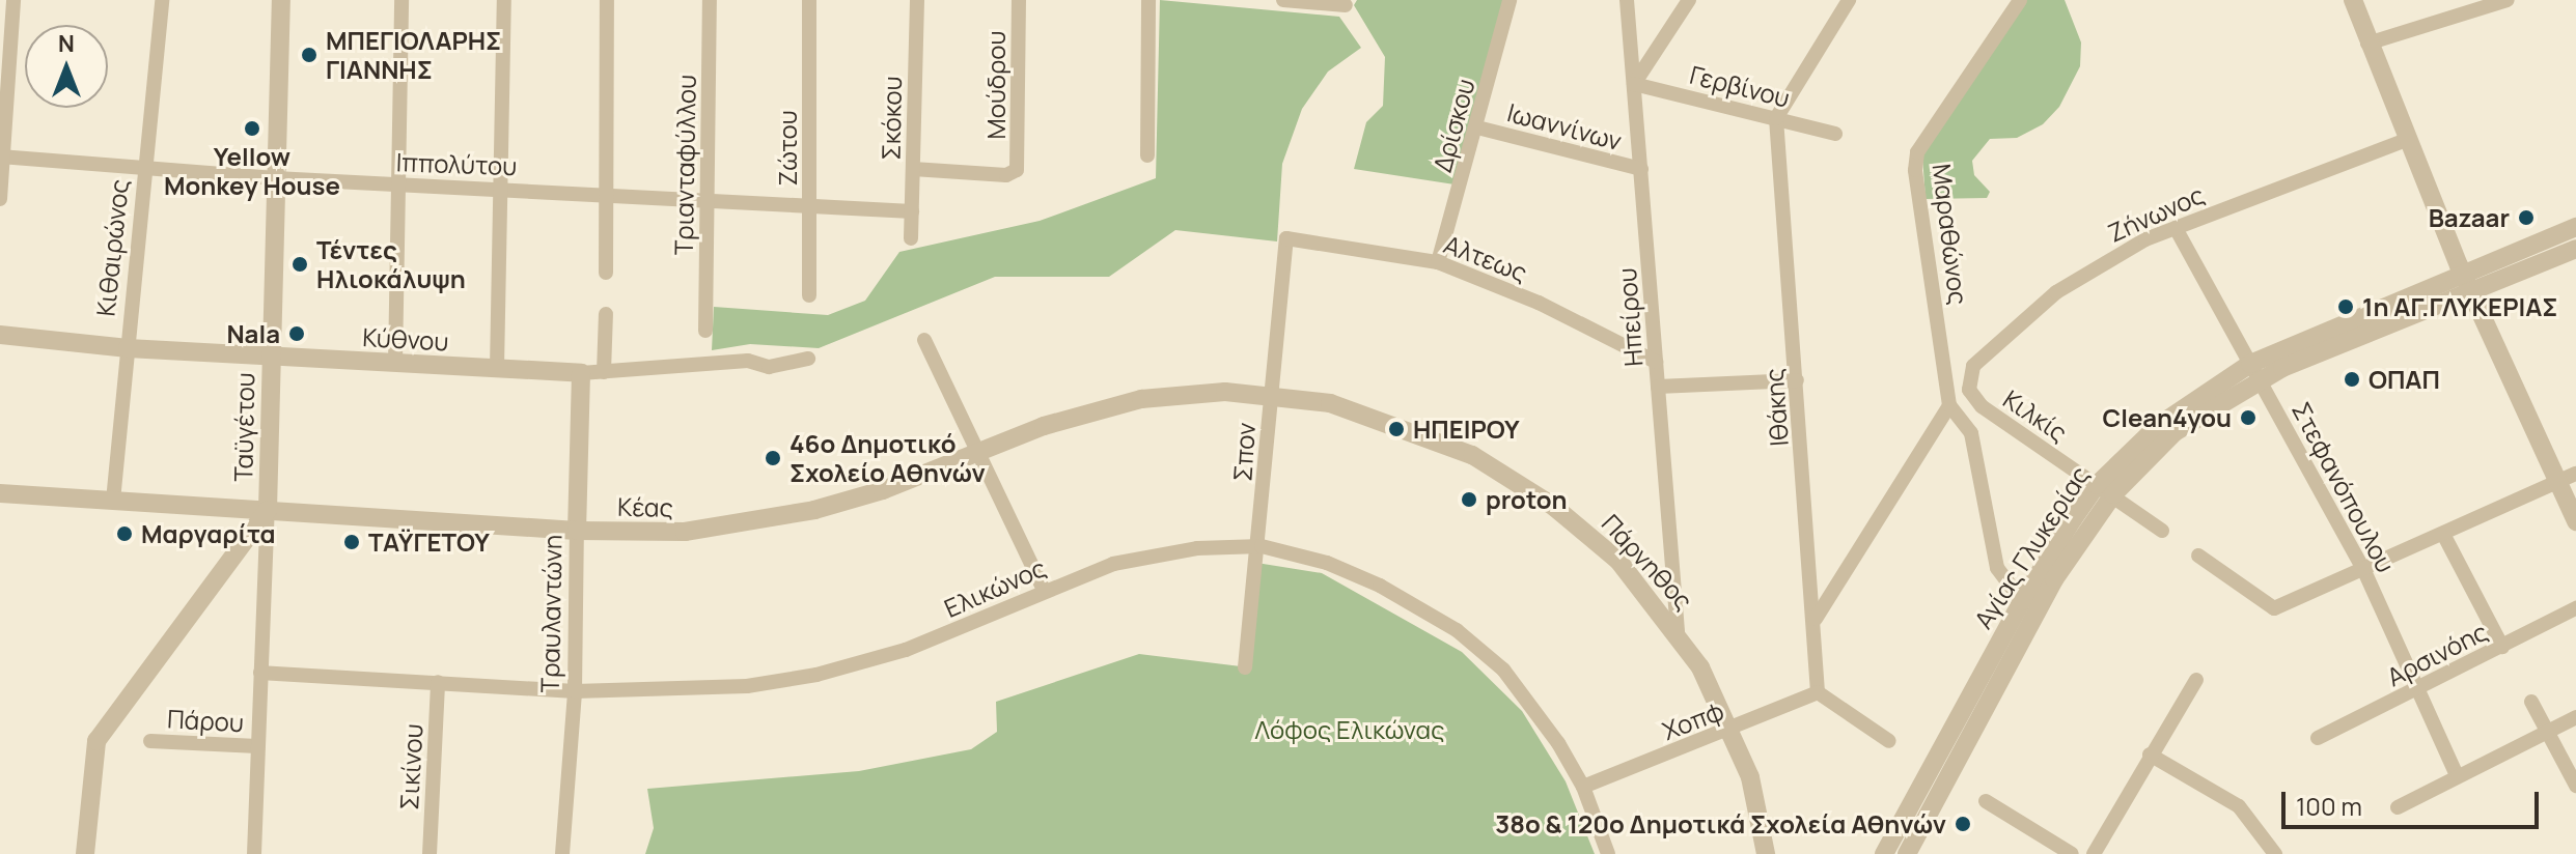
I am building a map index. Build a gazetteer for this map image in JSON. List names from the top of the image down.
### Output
{
  "streets": {
    "street": [
      "Μούδρου",
      "Γερβίνου",
      "Σκόκου",
      "Δρίσκου",
      "Ιωαννίνων",
      "Ζώτου",
      "Ιππολύτου",
      "Τριανταφύλλου",
      "Ζήνωνος",
      "Μαραθώνος",
      "Κιθαιρώνος",
      "Αλτεως",
      "Ηπείρου",
      "Κύθνου",
      "Ιθάκης",
      "Κιλκίς",
      "Ταϋγέτου",
      "Σπον",
      "Στεφανόπουλου",
      "Κέας",
      "Αγίας Γλυκερίας",
      "Πάρνηθος",
      "Ελικώνος",
      "Τραυλαντώνη",
      "Αρσινόης",
      "Πάρου",
      "Χοπφ",
      "Σικίνου"
    ]
  },
  "crossings": [
    ["Μούδρου", "Σκόκου"],
    ["Γερβίνου", "Ηπείρου"],
    ["Γερβίνου", "Ιθάκης"],
    ["Σκόκου", "Ιππολύτου"],
    ["Δρίσκου", "Ιωαννίνων"],
    ["Δρίσκου", "Αλτεως"],
    ["Ιωαννίνων", "Ηπείρου"],
    ["Ζώτου", "Ιππολύτου"],
    ["Ιππολύτου", "Τριανταφύλλου"],
    ["Ιππολύτου", "Κιθαιρώνος"],
    ["Ιππολύτου", "Ταϋγέτου"],
    ["Ζήνωνος", "Κιλκίς"],
    ["Ζήνωνος", "Στεφανόπουλου"],
    ["Κιθαιρώνος", "Κύθνου"],
    ["Κιθαιρώνος", "Κέας"],
    ["Αλτεως", "Ηπείρου"],
    ["Αλτεως", "Σπον"],
    ["Ηπείρου", "Πάρνηθος"],
    ["Κύθνου", "Ταϋγέτου"],
    ["Κύθνου", "Τραυλαντώνη"],
    ["Ιθάκης", "Χοπφ"],
    ["Κιλκίς", "Αγίας Γλυκερίας"],
    ["Ταϋγέτου", "Κέας"],
    ["Ταϋγέτου", "Ελικώνος"],
    ["Ταϋγέτου", "Πάρου"],
    ["Σπον", "Κέας"],
    ["Σπον", "Πάρνηθος"],
    ["Σπον", "Ελικώνος"],
    ["Στεφανόπουλου", "Αγίας Γλυκερίας"],
    ["Στεφανόπουλου", "Αρσινόης"],
    ["Κέας", "Πάρνηθος"],
    ["Κέας", "Τραυλαντώνη"],
    ["Πάρνηθος", "Χοπφ"],
    ["Ελικώνος", "Τραυλαντώνη"],
    ["Ελικώνος", "Χοπφ"],
    ["Ελικώνος", "Σικίνου"]
  ],
  "parks": ["Λόφος Ελικώνας"],
  "places": [
    "ΜΠΕΓΙΟΛΑΡΗΣ ΓΙΑΝΝΗΣ",
    "Yellow Monkey House",
    "Bazaar",
    "Τέντες Ηλιοκάλυψη",
    "1η ΑΓ.ΓΛΥΚΕΡΙΑΣ",
    "Nala",
    "ΟΠΑΠ",
    "Clean4you",
    "ΗΠΕΙΡΟΥ",
    "46ο Δημοτικό Σχολείο Αθηνών",
    "proton",
    "Μαργαρίτα",
    "ΤΑΫΓΕΤΟΥ",
    "38ο & 120ο Δημοτικά Σχολεία Αθηνών"
  ],
  "scale_bar": "100 m",
  "north": "top"
}
